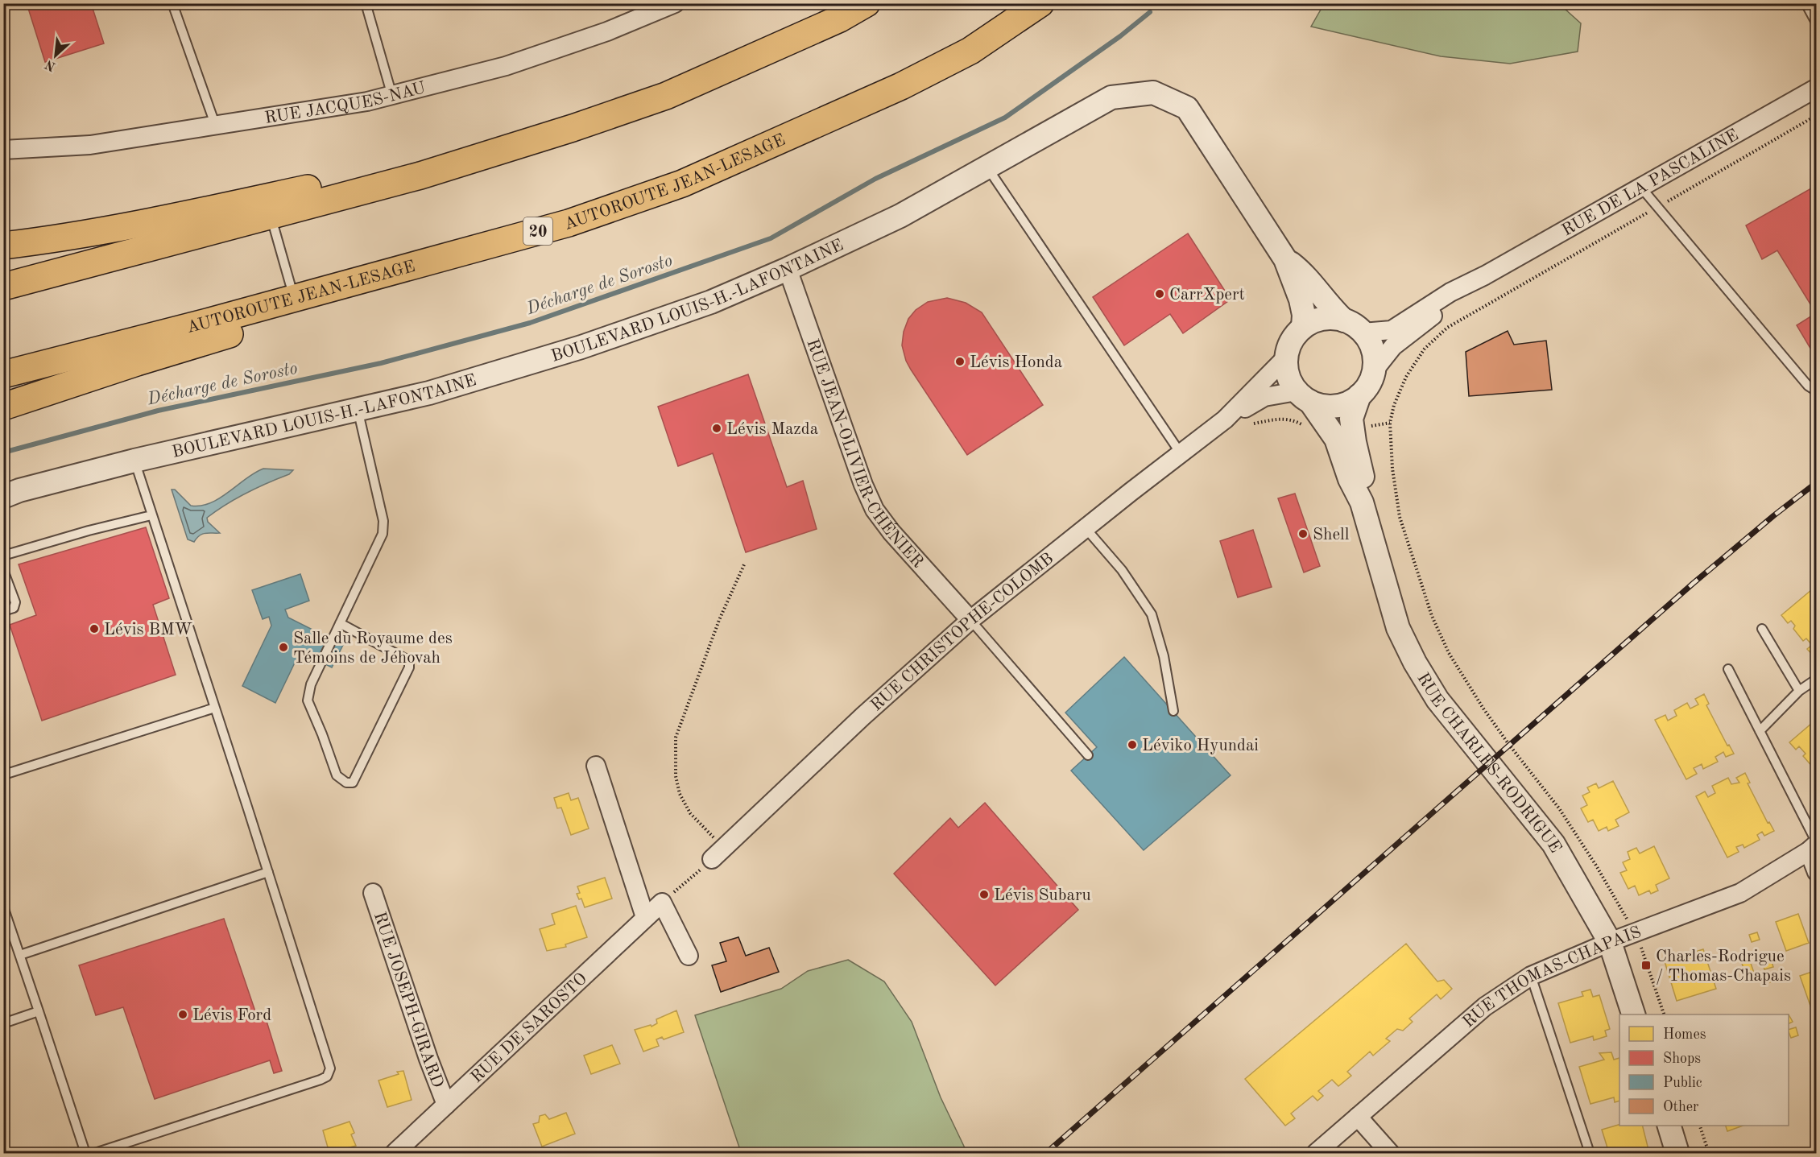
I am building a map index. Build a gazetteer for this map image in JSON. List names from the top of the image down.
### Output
{
  "streets": {
    "highway": ["AUTOROUTE JEAN-LESAGE", "20"],
    "street": [
      "RUE JACQUES-NAU",
      "RUE DE LA PASCALINE",
      "BOULEVARD LOUIS-H.-LAFONTAINE",
      "RUE JEAN-OLIVIER-CHÉNIER",
      "RUE CHRISTOPHE-COLOMB",
      "RUE CHARLES-RODRIGUE",
      "RUE THOMAS-CHAPAIS",
      "RUE JOSEPH-GIRARD",
      "RUE DE SAROSTO"
    ]
  },
  "crossings": [
    ["RUE DE LA PASCALINE", "BOULEVARD LOUIS-H.-LAFONTAINE"],
    ["RUE DE LA PASCALINE", "RUE CHRISTOPHE-COLOMB"],
    ["RUE DE LA PASCALINE", "RUE CHARLES-RODRIGUE"],
    ["BOULEVARD LOUIS-H.-LAFONTAINE", "RUE JEAN-OLIVIER-CHÉNIER"],
    ["BOULEVARD LOUIS-H.-LAFONTAINE", "RUE CHRISTOPHE-COLOMB"],
    ["BOULEVARD LOUIS-H.-LAFONTAINE", "RUE CHARLES-RODRIGUE"],
    ["RUE JEAN-OLIVIER-CHÉNIER", "RUE CHRISTOPHE-COLOMB"],
    ["RUE CHRISTOPHE-COLOMB", "RUE CHARLES-RODRIGUE"],
    ["RUE CHARLES-RODRIGUE", "RUE THOMAS-CHAPAIS"],
    ["RUE JOSEPH-GIRARD", "RUE DE SAROSTO"]
  ],
  "water": ["Décharge de Sorosto"],
  "places": {
    "other": [
      "CarrXpert",
      "Lévis Honda",
      "Lévis Mazda",
      "Shell",
      "Lévis BMW",
      "Salle du Royaume des Témoins de Jéhovah",
      "Léviko Hyundai",
      "Lévis Subaru",
      "Lévis Ford"
    ],
    "transit": ["Charles-Rodrigue / Thomas-Chapais"]
  },
  "legend": [
    "Homes",
    "Shops",
    "Public",
    "Other"
  ],
  "north": "bottom left"
}
